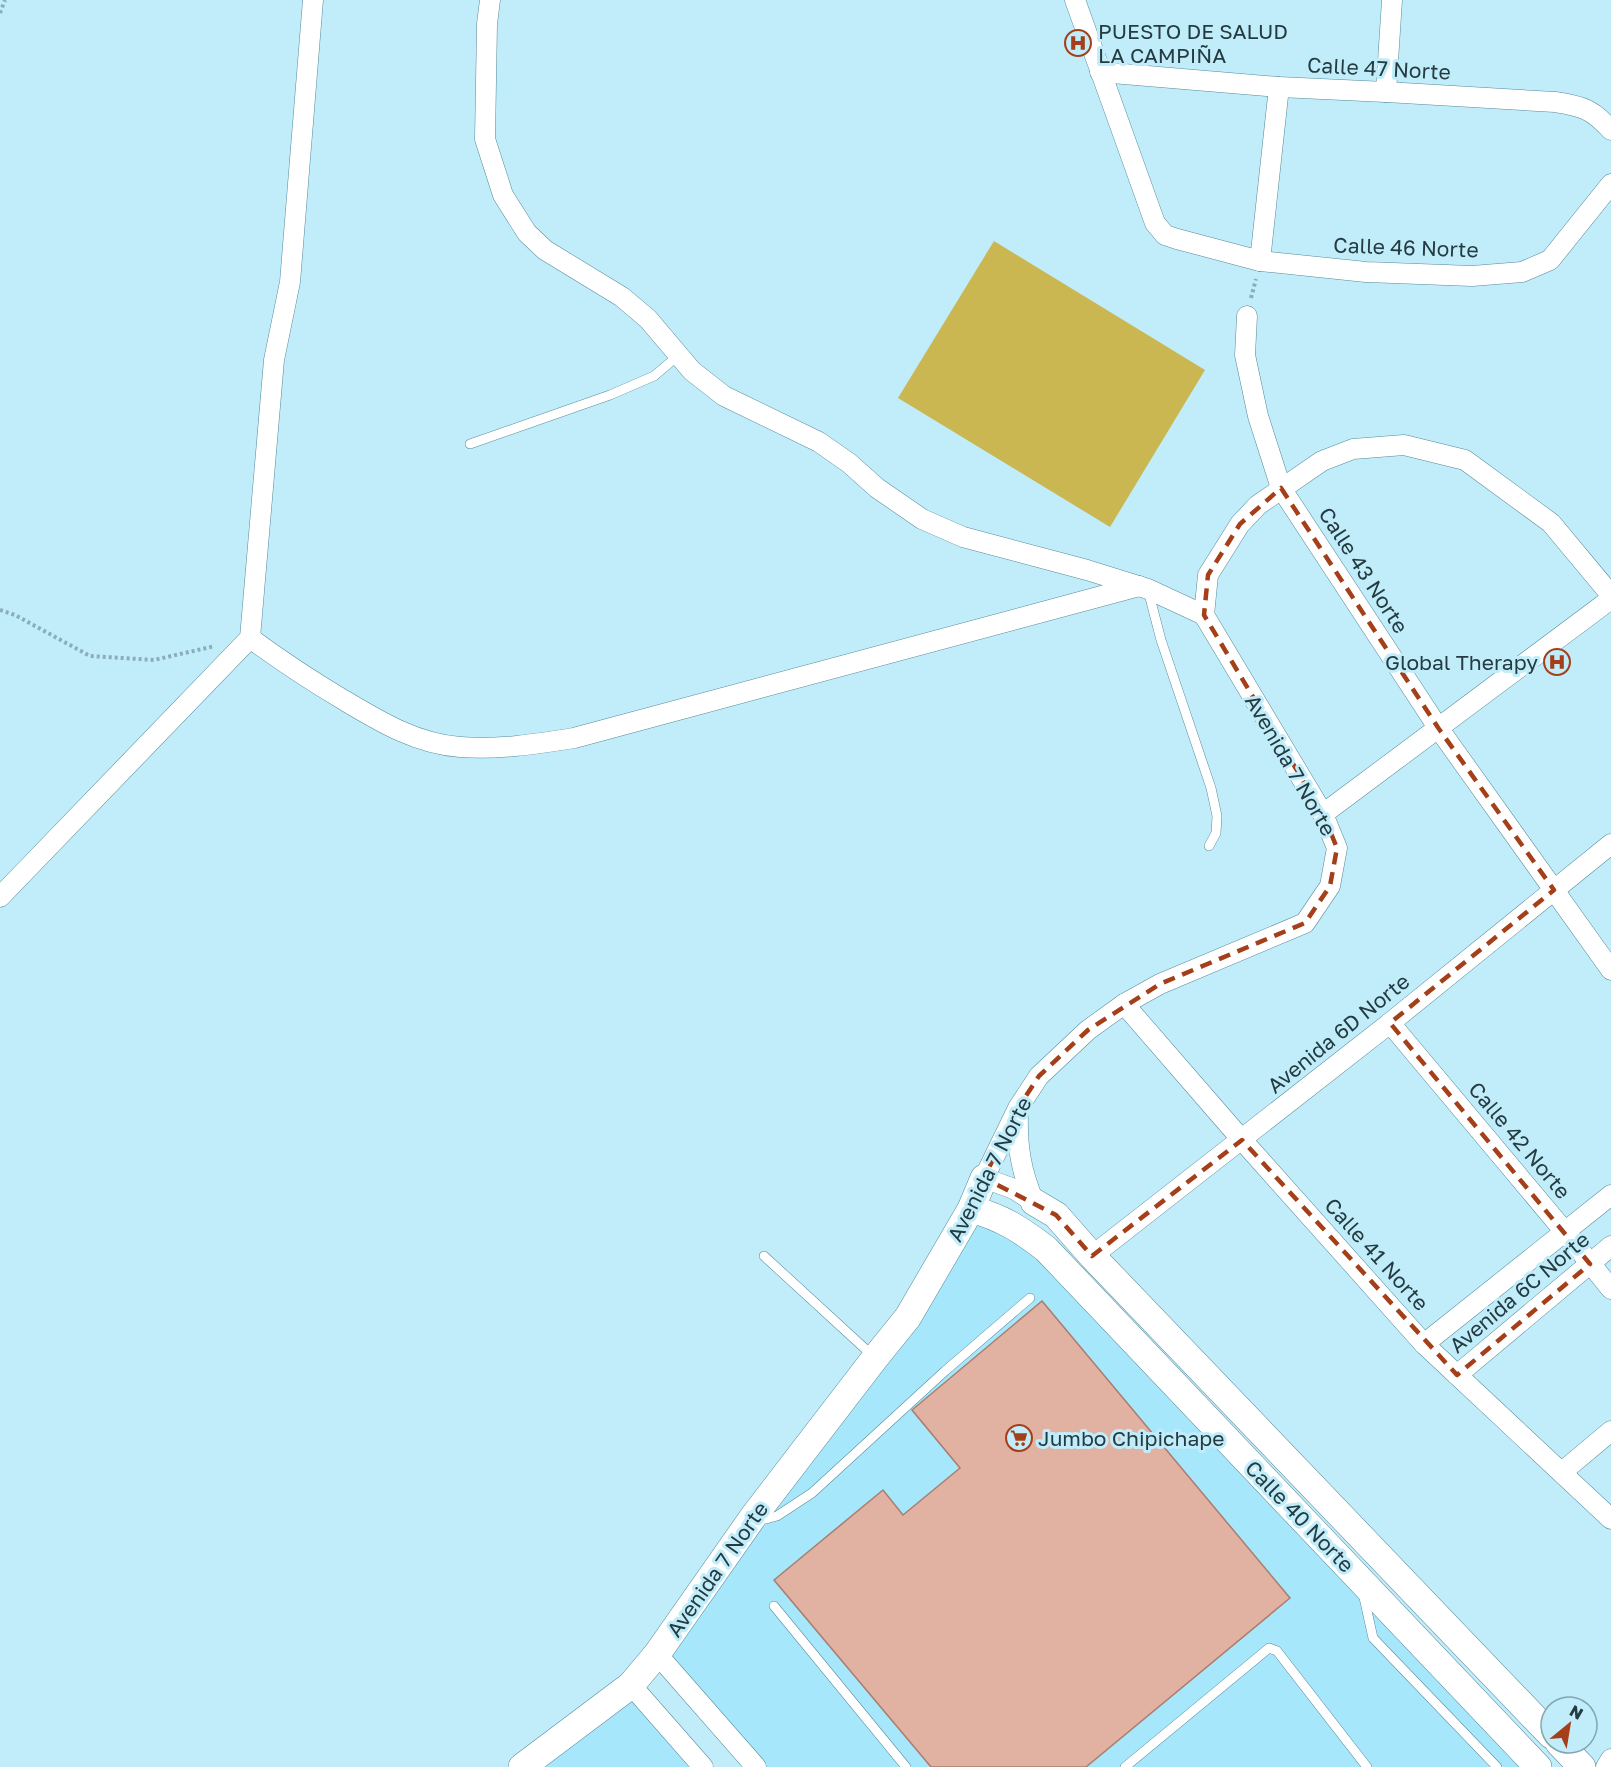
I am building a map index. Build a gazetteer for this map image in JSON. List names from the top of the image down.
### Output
{
  "streets": {
    "street": [
      "Calle 47 Norte",
      "Calle 46 Norte",
      "Calle 43 Norte",
      "Avenida 7 Norte",
      "Avenida 6D Norte",
      "Calle 42 Norte",
      "Calle 41 Norte",
      "Avenida 6C Norte",
      "Calle 40 Norte"
    ]
  },
  "crossings": [
    ["Calle 47 Norte", "Calle 46 Norte"],
    ["Calle 43 Norte", "Avenida 6D Norte"],
    ["Avenida 7 Norte", "Calle 41 Norte"],
    ["Avenida 7 Norte", "Calle 40 Norte"],
    ["Avenida 6D Norte", "Calle 42 Norte"],
    ["Avenida 6D Norte", "Calle 41 Norte"],
    ["Avenida 6D Norte", "Calle 40 Norte"],
    ["Calle 42 Norte", "Avenida 6C Norte"],
    ["Calle 41 Norte", "Avenida 6C Norte"]
  ],
  "places": {
    "hospital": ["PUESTO DE SALUD LA CAMPIÑA", "Global Therapy"],
    "supermarket": ["Jumbo Chipichape"]
  },
  "north": "top right"
}
